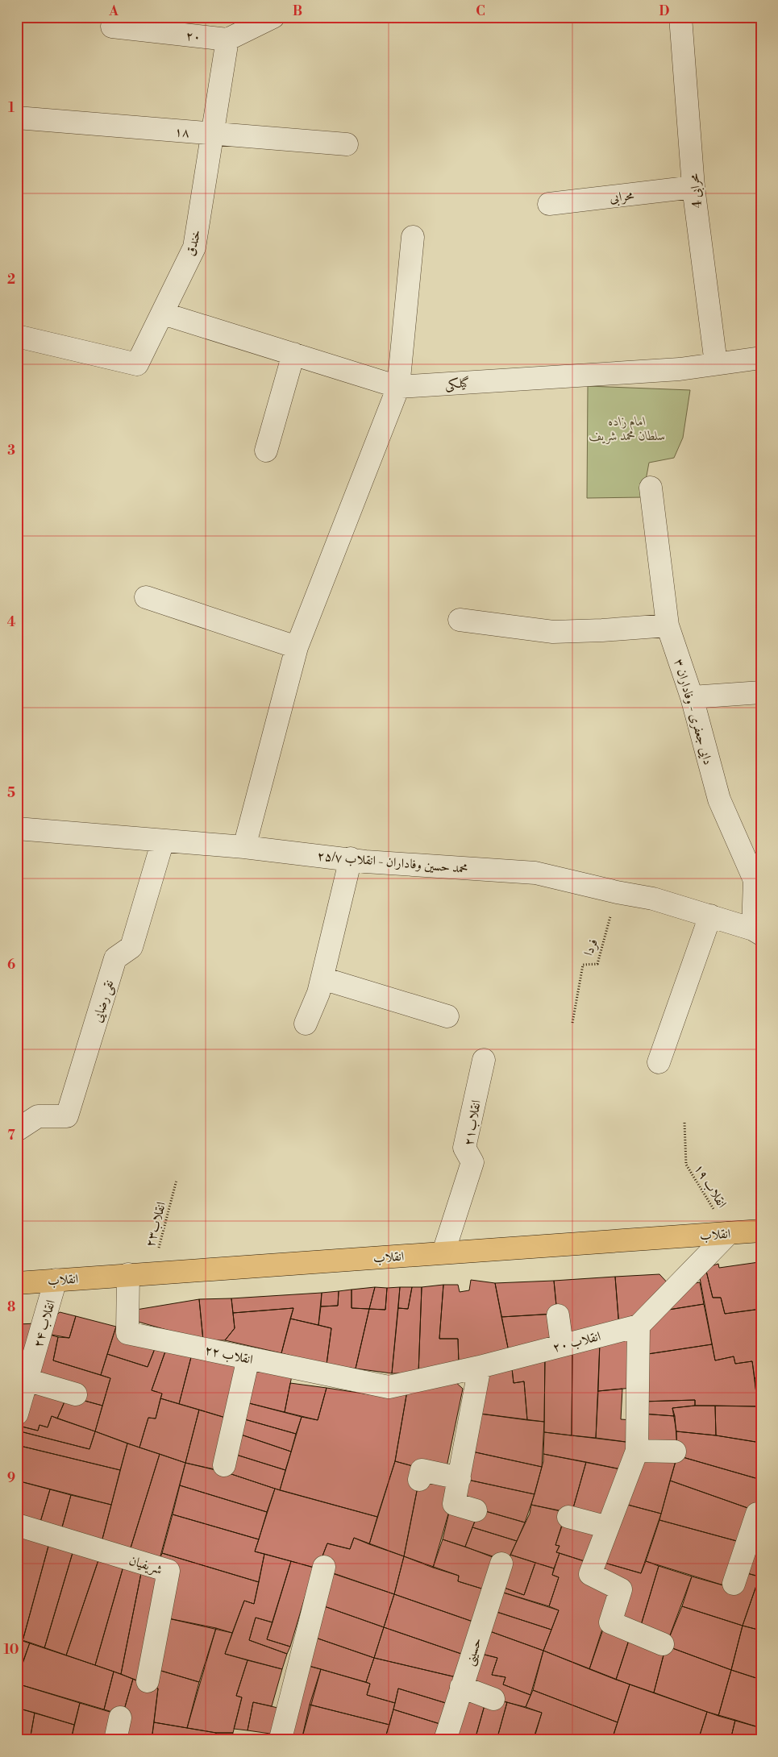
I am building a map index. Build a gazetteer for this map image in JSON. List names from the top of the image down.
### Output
{
  "streets": {
    "main road": ["انقلاب"],
    "street": [
      "۲۰",
      "۱۸",
      "محرابی 4",
      "محرابی",
      "خندق",
      "گیلکی",
      "دایی جعفری - وفاداران ۳",
      "محمد حسین وفاداران - انقلاب ۲۵/۷",
      "نقی رضایی",
      "انقلاب۲۱",
      "انقلاب ۲۴",
      "انقلاب ۲۰",
      "انقلاب ۲۲",
      "شریفیان",
      "حسینی"
    ],
    "path": ["فردا", "انقلاب ۱۹", "انقلاب۲۳"]
  },
  "crossings": [
    ["۲۰", "خندق"],
    ["۱۸", "خندق"],
    ["محرابی 4", "محرابی"],
    ["محرابی 4", "گیلکی"],
    ["خندق", "گیلکی"],
    ["دایی جعفری - وفاداران ۳", "محمد حسین وفاداران - انقلاب ۲۵/۷"],
    ["محمد حسین وفاداران - انقلاب ۲۵/۷", "فردا"],
    ["محمد حسین وفاداران - انقلاب ۲۵/۷", "نقی رضایی"],
    ["انقلاب۲۱", "انقلاب"],
    ["انقلاب ۱۹", "انقلاب"],
    ["انقلاب۲۳", "انقلاب"],
    ["انقلاب", "انقلاب ۲۴"],
    ["انقلاب", "انقلاب ۲۲"],
    ["انقلاب ۲۰", "انقلاب ۲۲"]
  ],
  "parks": ["امام زاده سلطان محمد شریف"],
  "grid": {
    "columns": [
      "A",
      "B",
      "C",
      "D"
    ],
    "rows": [
      "1",
      "2",
      "3",
      "4",
      "5",
      "6",
      "7",
      "8",
      "9",
      "10"
    ]
  }
}
